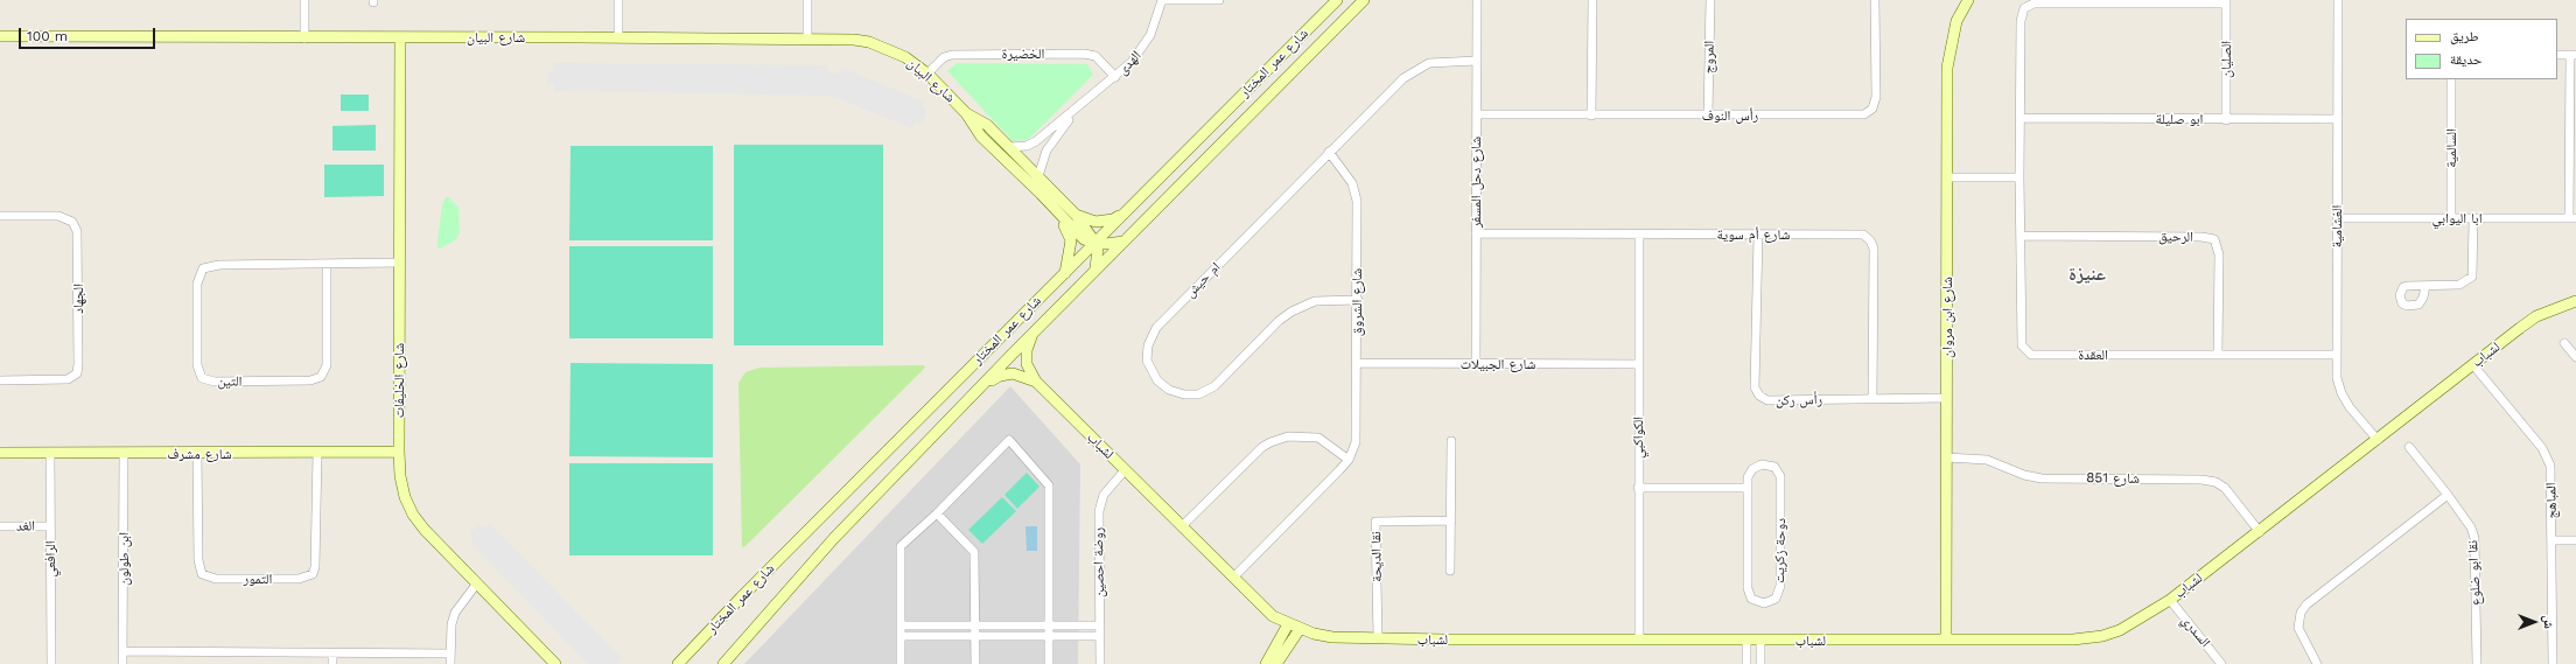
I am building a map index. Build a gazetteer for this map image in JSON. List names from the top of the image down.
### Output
{
  "streets": {
    "street": [
      "شارع البيان",
      "الخضيرة",
      "المروج",
      "الصليان",
      "الهدى",
      "شارع عمر المختار",
      "رأس النوف",
      "ابو صليلة",
      "السالمية",
      "شارع دحل المسفر",
      "ابا اليوابي",
      "الغشامية",
      "شارع أم سوية",
      "الرحيق",
      "ام حيش",
      "الجهاد",
      "شارع الشروق",
      "شارع ابن مروان",
      "العقدة",
      "لشباب",
      "شارع الجبيلات",
      "شارع الخليفات",
      "التين",
      "رأس ركن",
      "الكواكبي",
      "شارع مشرف",
      "شارع 851",
      "المباهج",
      "الغد",
      "دوحة زكريت",
      "نقا الديحة",
      "الرافعي",
      "ابن طولون",
      "روضة احصين",
      "نقا ابو ضلوع",
      "التمور",
      "السدري"
    ]
  },
  "crossings": [
    ["شارع البيان", "الخضيرة"],
    ["شارع البيان", "الهدى"],
    ["شارع البيان", "شارع عمر المختار"],
    ["شارع البيان", "شارع الخليفات"],
    ["الخضيرة", "الهدى"],
    ["المروج", "رأس النوف"],
    ["الصليان", "ابو صليلة"],
    ["الصليان", "العقدة"],
    ["شارع عمر المختار", "لشباب"],
    ["رأس النوف", "شارع دحل المسفر"],
    ["ابو صليلة", "الغشامية"],
    ["ابو صليلة", "العقدة"],
    ["السالمية", "ابا اليوابي"],
    ["شارع دحل المسفر", "شارع أم سوية"],
    ["شارع دحل المسفر", "ام حيش"],
    ["شارع دحل المسفر", "شارع الجبيلات"],
    ["ابا اليوابي", "الغشامية"],
    ["الغشامية", "العقدة"],
    ["الغشامية", "لشباب"],
    ["شارع أم سوية", "رأس ركن"],
    ["شارع أم سوية", "الكواكبي"],
    ["الرحيق", "العقدة"],
    ["ام حيش", "شارع الشروق"],
    ["شارع الشروق", "لشباب"],
    ["شارع الشروق", "شارع الجبيلات"],
    ["شارع ابن مروان", "لشباب"],
    ["شارع ابن مروان", "رأس ركن"],
    ["شارع ابن مروان", "شارع 851"],
    ["لشباب", "الكواكبي"],
    ["لشباب", "شارع 851"],
    ["لشباب", "المباهج"],
    ["لشباب", "نقا الديحة"],
    ["لشباب", "روضة احصين"],
    ["لشباب", "السدري"],
    ["شارع الجبيلات", "الكواكبي"],
    ["شارع الخليفات", "التين"],
    ["شارع الخليفات", "شارع مشرف"],
    ["شارع مشرف", "الرافعي"],
    ["شارع مشرف", "ابن طولون"],
    ["شارع مشرف", "التمور"],
    ["الغد", "الرافعي"]
  ],
  "districts": ["عنيزة"],
  "legend": ["طريق", "حديقة"],
  "scale_bar": "100 m",
  "north": "right"
}
